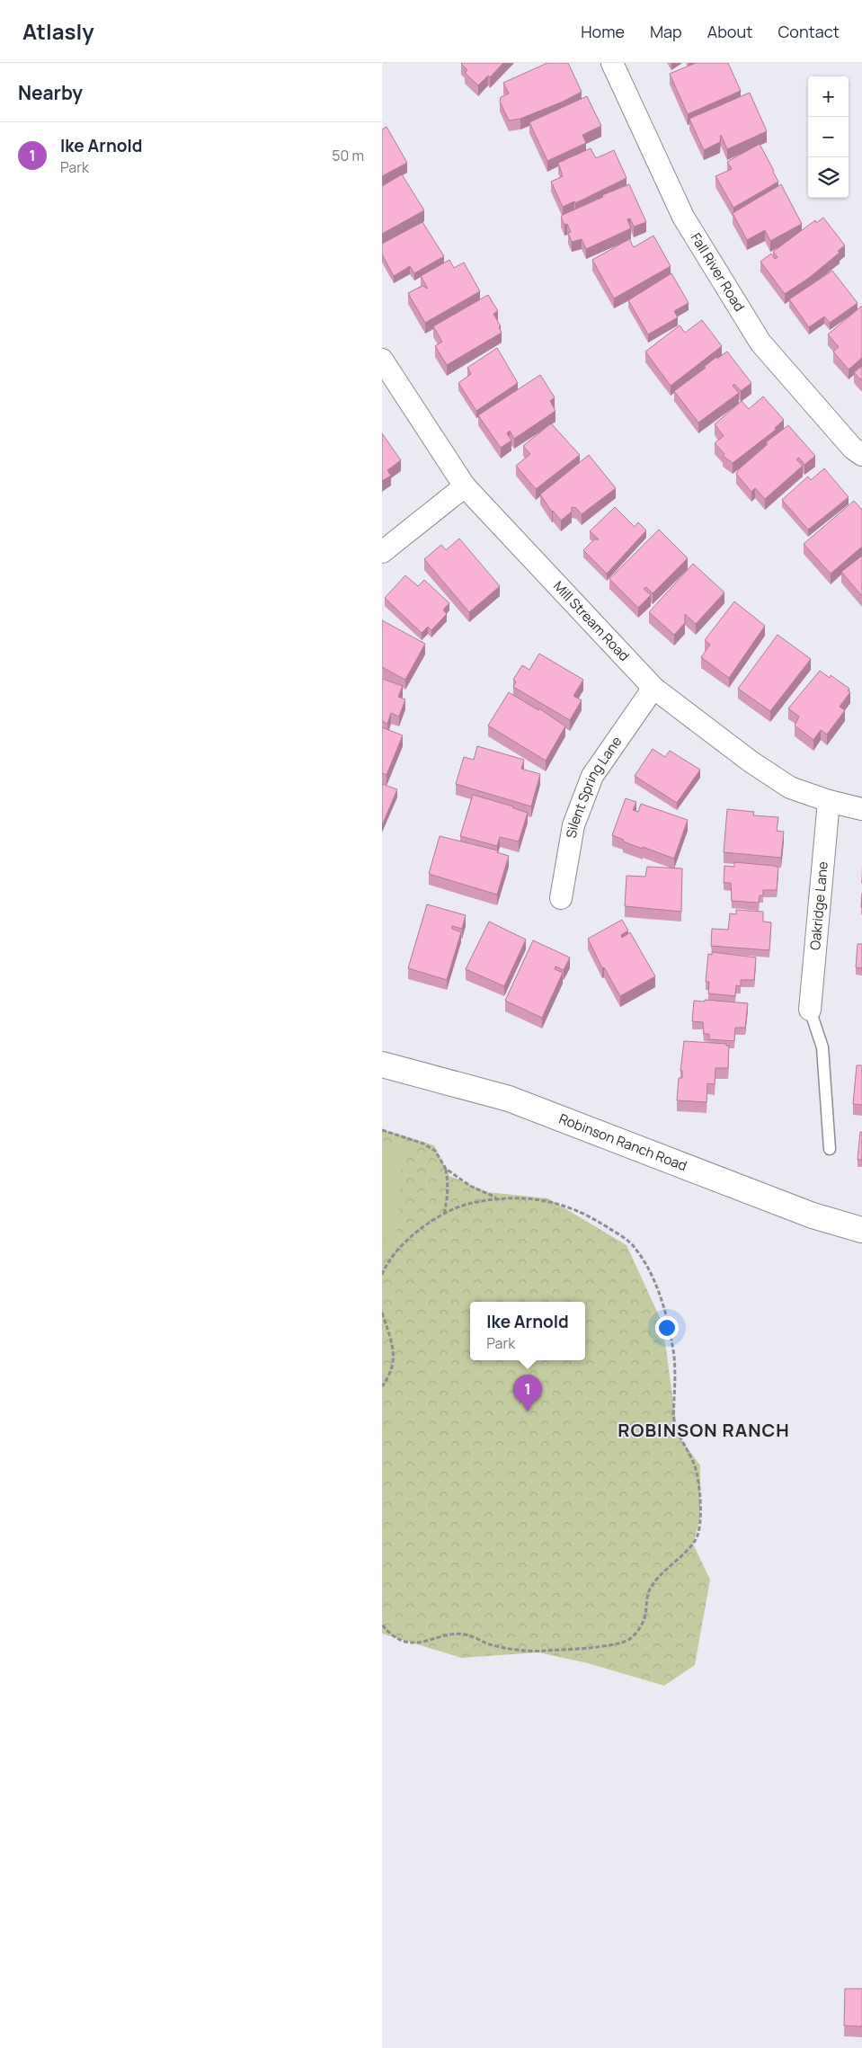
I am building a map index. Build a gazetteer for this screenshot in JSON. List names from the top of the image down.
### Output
{
  "streets": {
    "street": [
      "Fall River Road",
      "Mill Stream Road",
      "Silent Spring Lane",
      "Oakridge Lane",
      "Robinson Ranch Road"
    ]
  },
  "crossings": [
    ["Mill Stream Road", "Silent Spring Lane"],
    ["Mill Stream Road", "Oakridge Lane"]
  ],
  "districts": ["ROBINSON RANCH"],
  "page": {
    "header": "Atlasly",
    "nav": [
      "Home",
      "Map",
      "About",
      "Contact"
    ],
    "heading": "Nearby",
    "map_buttons": ["+", "−"],
    "list": [
      {
        "mark": "1",
        "name": "Ike Arnold",
        "note": "Park",
        "value": "50 m"
      }
    ],
    "popup": ["Ike Arnold", "Park"],
    "pins": "1"
  }
}
